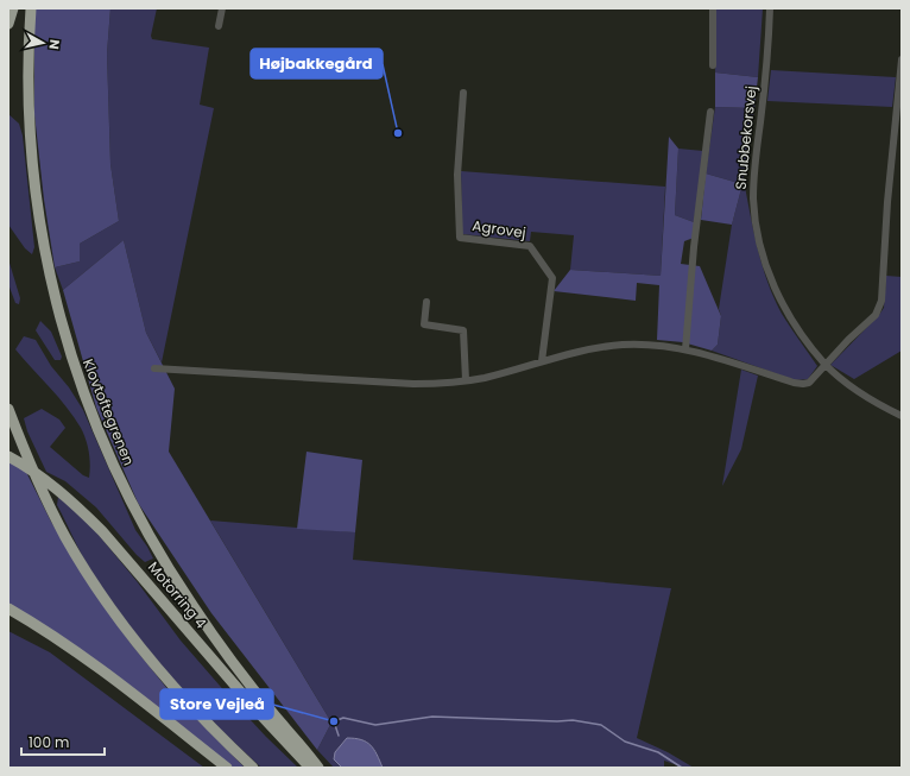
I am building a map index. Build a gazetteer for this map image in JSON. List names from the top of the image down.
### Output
{
  "streets": {
    "highway": ["Klovtoftegrenen", "Motorring 4"],
    "street": ["Snubbekorsvej", "Agrovej"]
  },
  "places": ["Højbakkegård", "Store Vejleå"],
  "scale_bar": "100 m",
  "north": "right"
}
